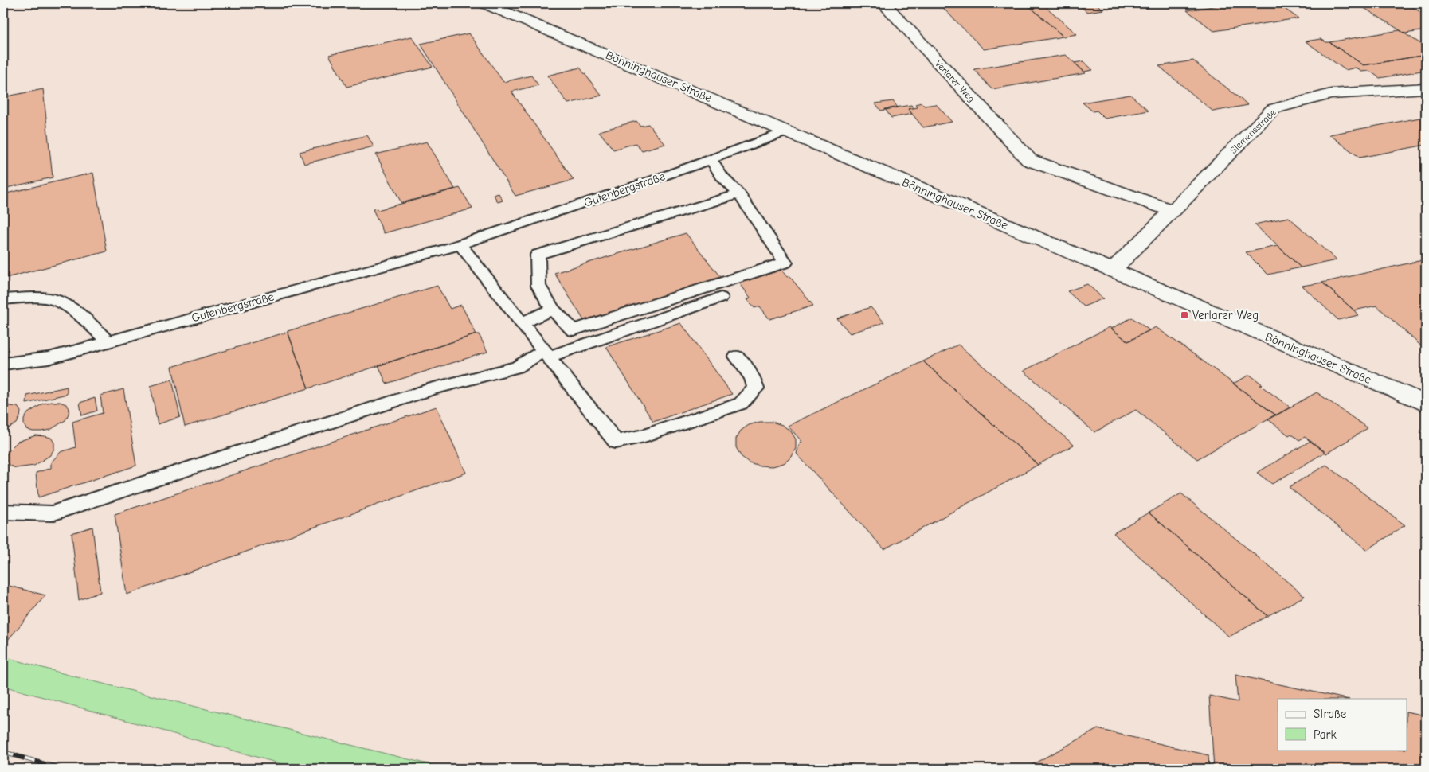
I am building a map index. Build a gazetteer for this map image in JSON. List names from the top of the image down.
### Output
{
  "streets": {
    "main road": ["Bönninghauser Straße", "Verlarer Weg", "Siemensstraße"],
    "lane": ["Gutenbergstraße"]
  },
  "crossings": [
    ["Bönninghauser Straße", "Gutenbergstraße"],
    ["Verlarer Weg", "Siemensstraße"]
  ],
  "places": {
    "transit": ["Verlarer Weg"]
  },
  "legend": ["Straße", "Park"]
}
